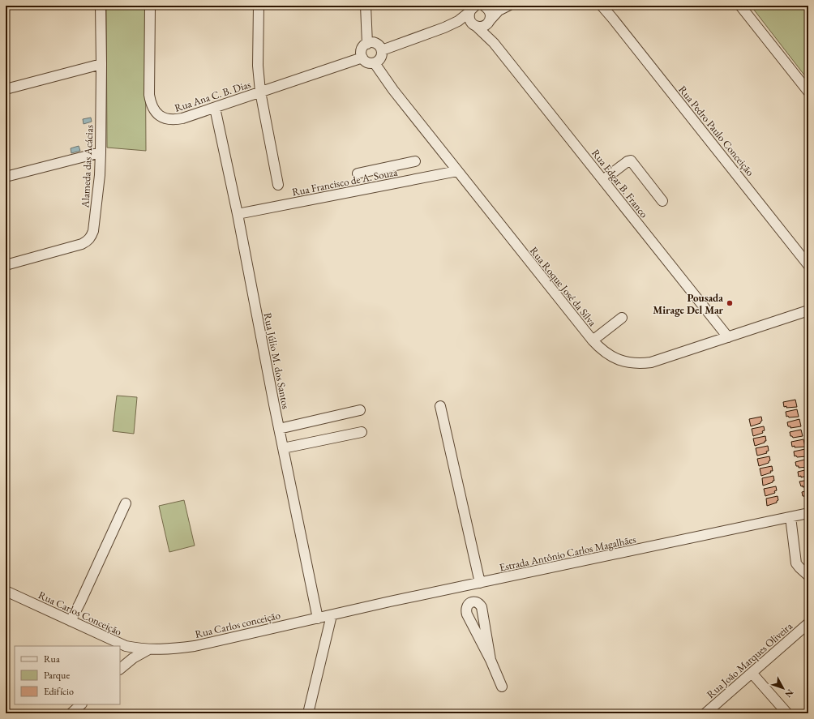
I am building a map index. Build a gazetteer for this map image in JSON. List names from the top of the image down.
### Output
{
  "streets": {
    "street": [
      "Rua Ana C. B. Dias",
      "Rua Pedro Paulo Conceição",
      "Alameda das Acácias",
      "Rua Francisco de A. Souza",
      "Rua Edgar B. Franco",
      "Rua Roque José da Silva",
      "Rua Júlio M. dos Santos",
      "Estrada Antônio Carlos Magalhães",
      "Rua Carlos Conceição",
      "Rua Carlos conceição",
      "Rua João Marques Oliveira"
    ]
  },
  "crossings": [
    ["Rua Ana C. B. Dias", "Rua Roque José da Silva"],
    ["Rua Ana C. B. Dias", "Rua Júlio M. dos Santos"],
    ["Rua Francisco de A. Souza", "Rua Roque José da Silva"],
    ["Rua Francisco de A. Souza", "Rua Júlio M. dos Santos"],
    ["Rua Edgar B. Franco", "Rua Roque José da Silva"],
    ["Rua Júlio M. dos Santos", "Rua Carlos conceição"],
    ["Estrada Antônio Carlos Magalhães", "Rua Carlos conceição"],
    ["Rua Carlos Conceição", "Rua Carlos conceição"]
  ],
  "places": ["Pousada Mirage Del Mar"],
  "legend": ["Rua", "Parque", "Edifício"],
  "north": "bottom right"
}
